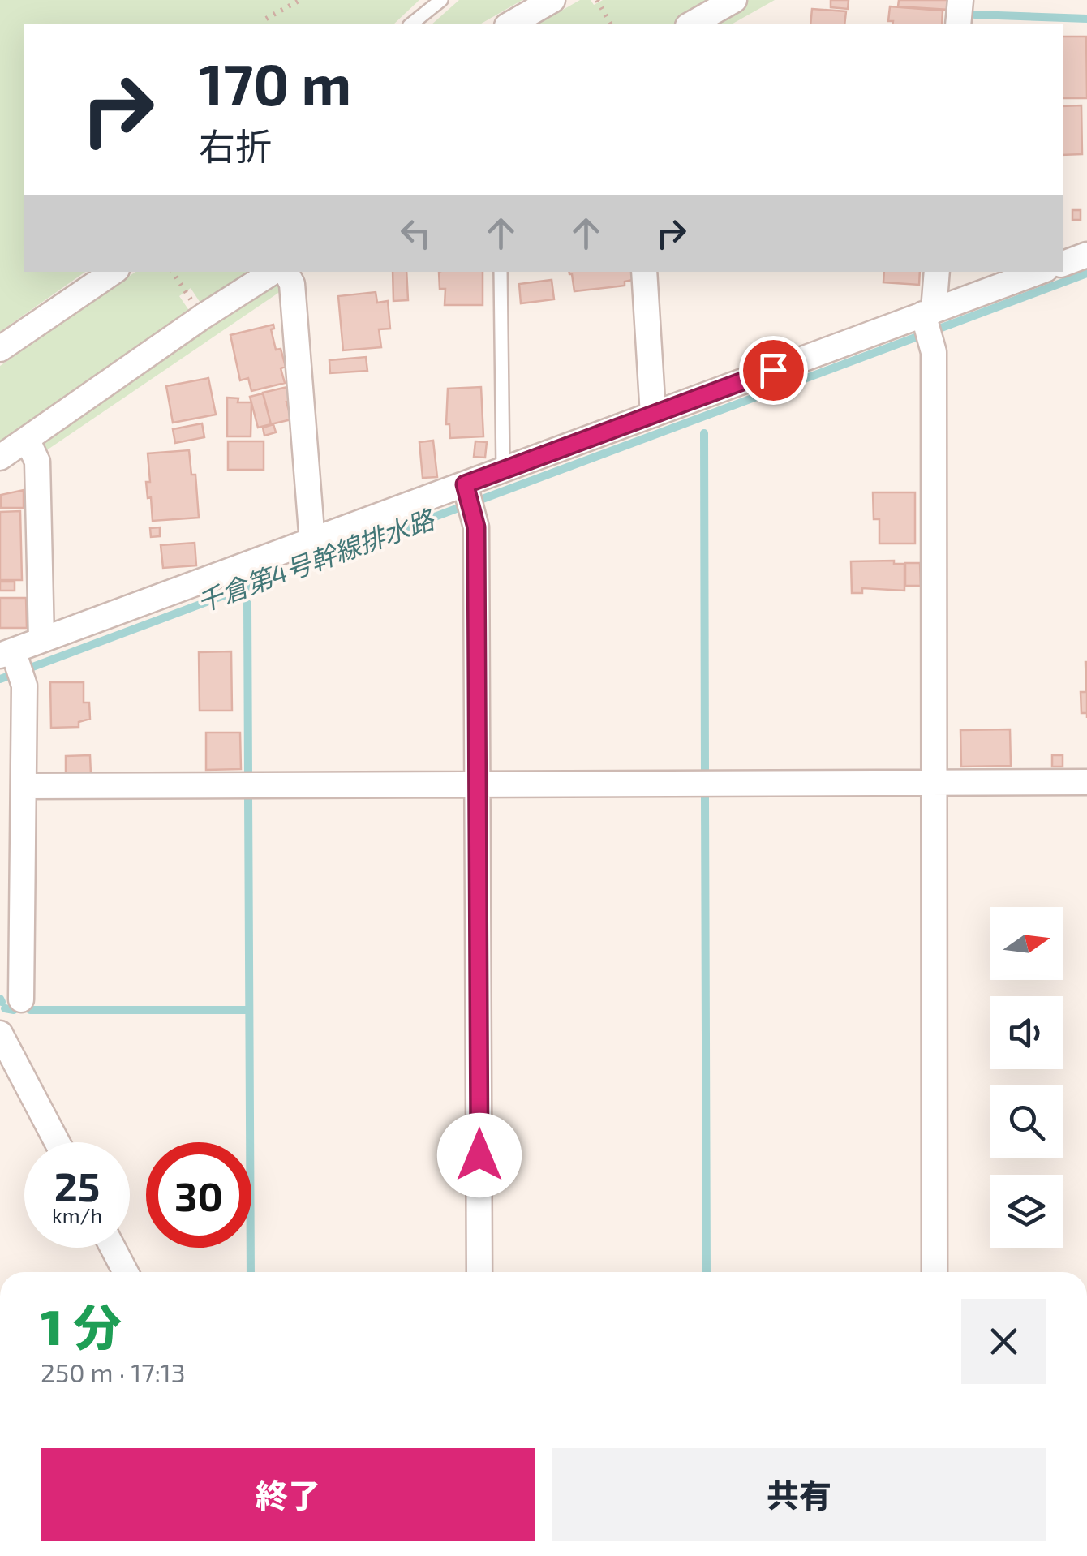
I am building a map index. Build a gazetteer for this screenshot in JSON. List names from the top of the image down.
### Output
{
  "water": ["千倉第4号幹線排水路"],
  "north": "right",
  "page": {
    "turn": ["170 m", "右折"],
    "speed": "25 km/h",
    "limit": "30",
    "heading": ["1 分", "250 m · 17:13"],
    "buttons": ["終了", "共有"]
  }
}
